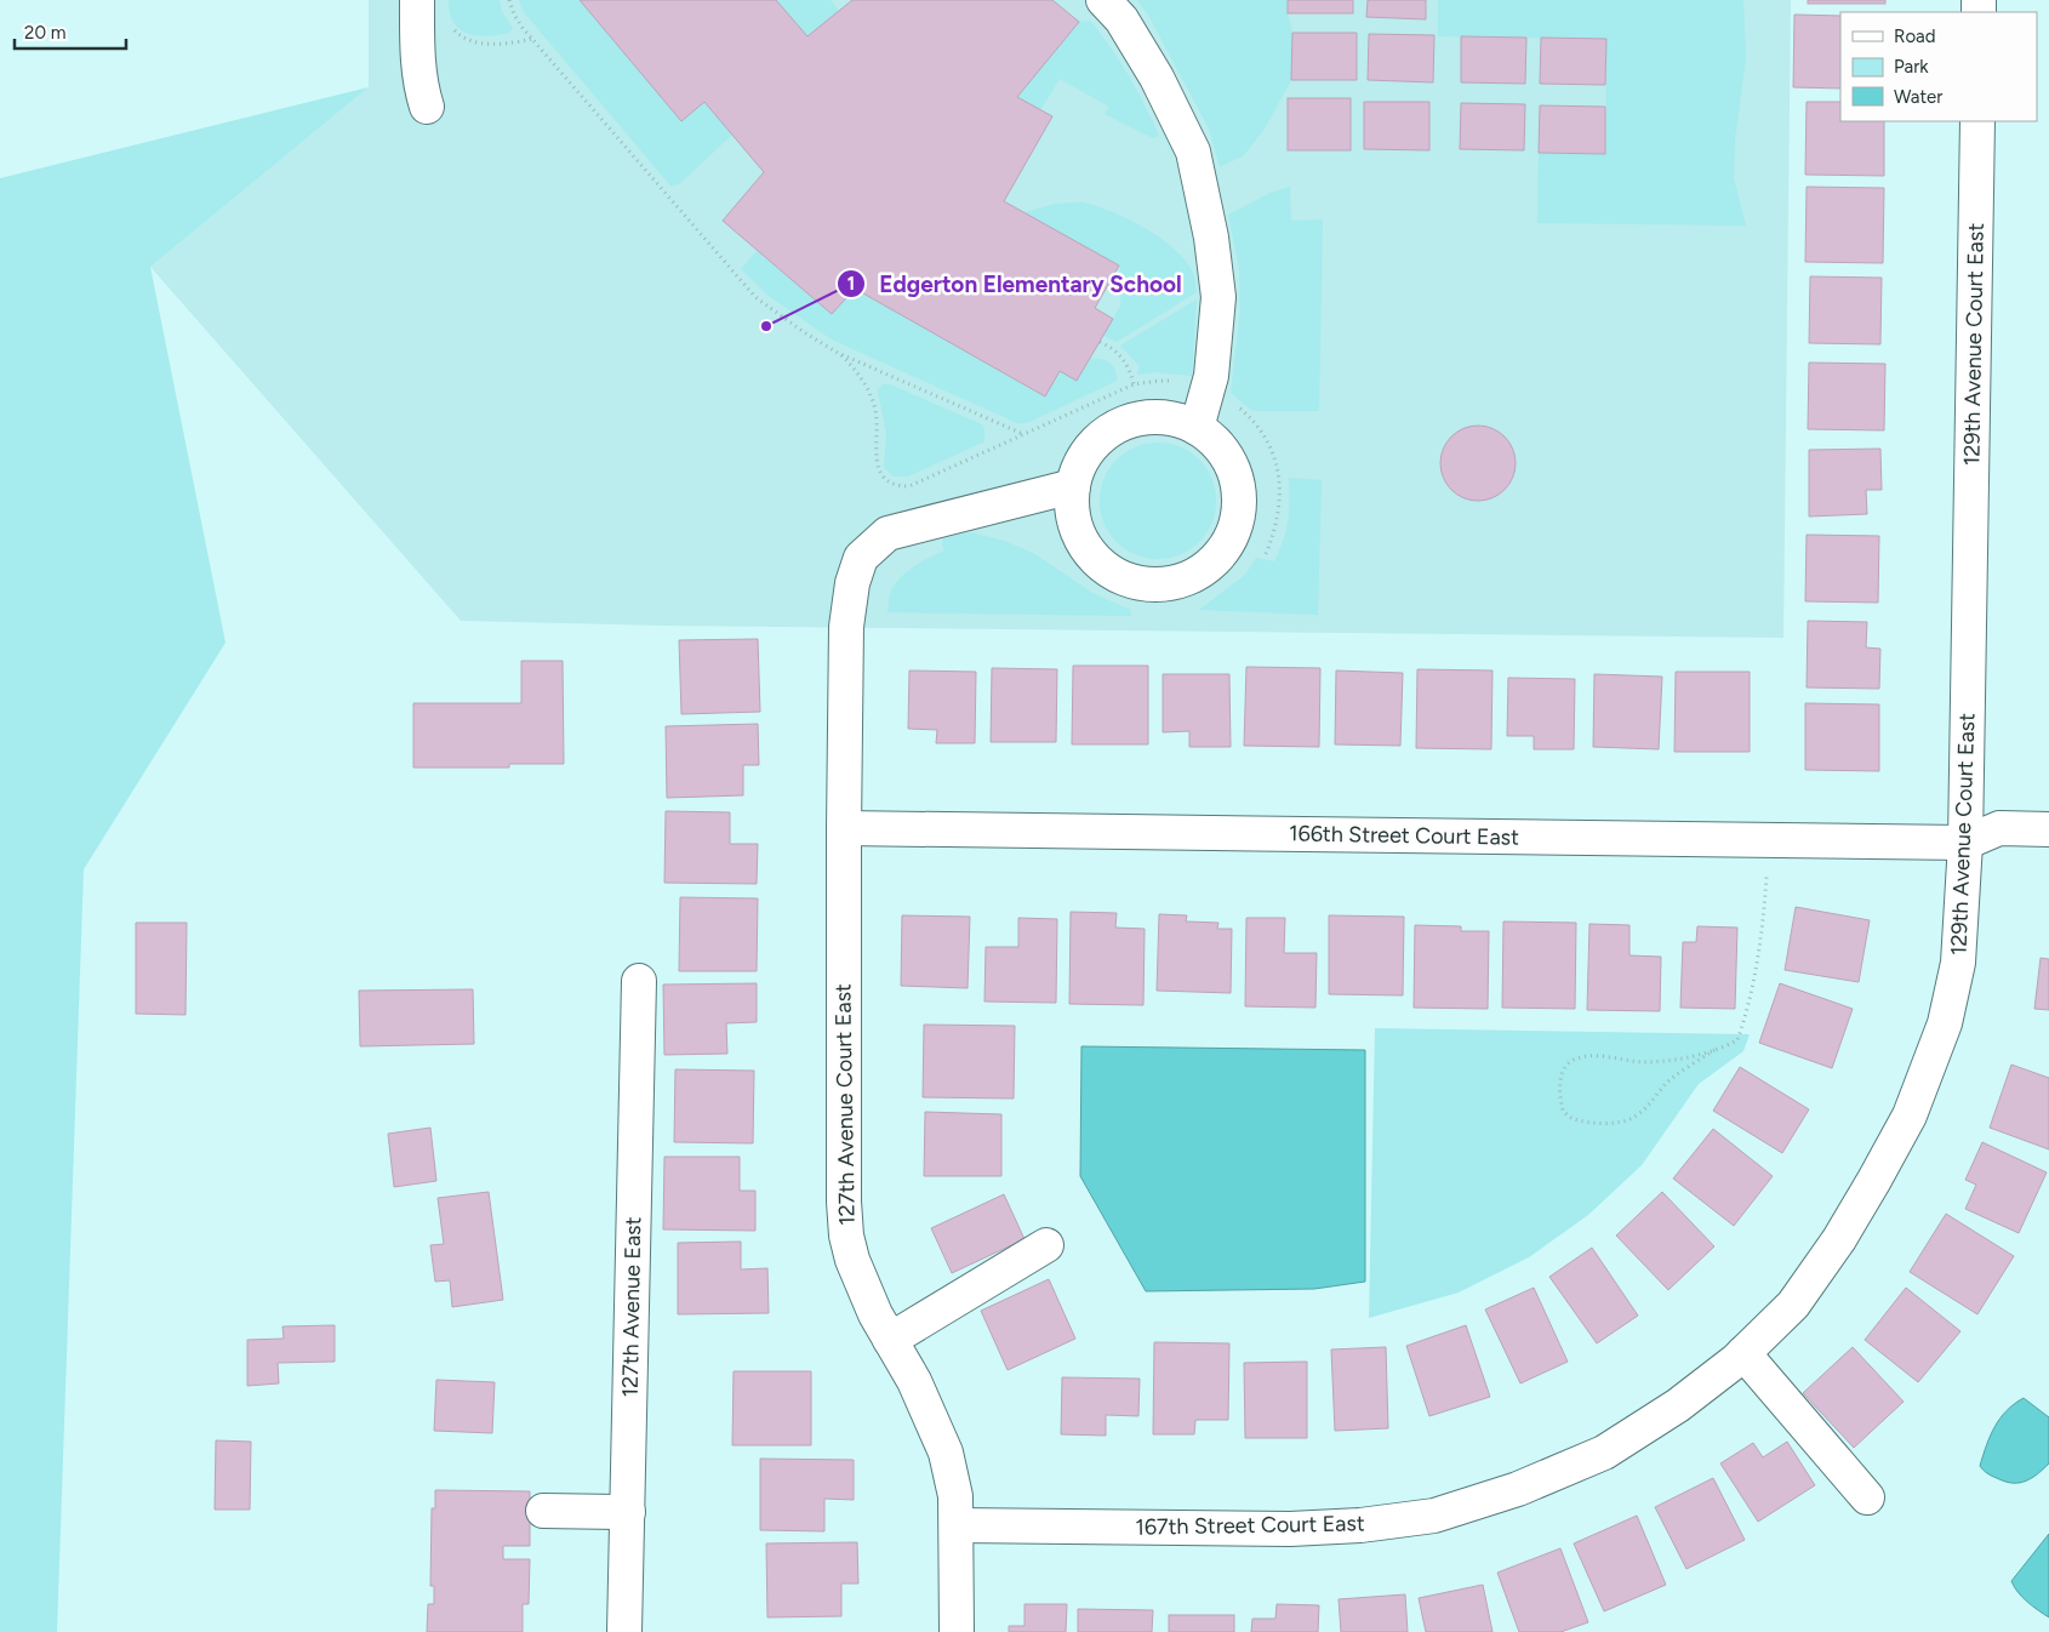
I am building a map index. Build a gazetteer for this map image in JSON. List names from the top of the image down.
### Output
{
  "streets": {
    "street": [
      "129th Avenue Court East",
      "166th Street Court East",
      "127th Avenue Court East",
      "127th Avenue East",
      "167th Street Court East"
    ]
  },
  "crossings": [
    ["129th Avenue Court East", "166th Street Court East"],
    ["129th Avenue Court East", "167th Street Court East"],
    ["166th Street Court East", "127th Avenue Court East"],
    ["127th Avenue Court East", "167th Street Court East"]
  ],
  "places": ["Edgerton Elementary School"],
  "legend": ["Road", "Park", "Water"],
  "scale_bar": "20 m"
}
